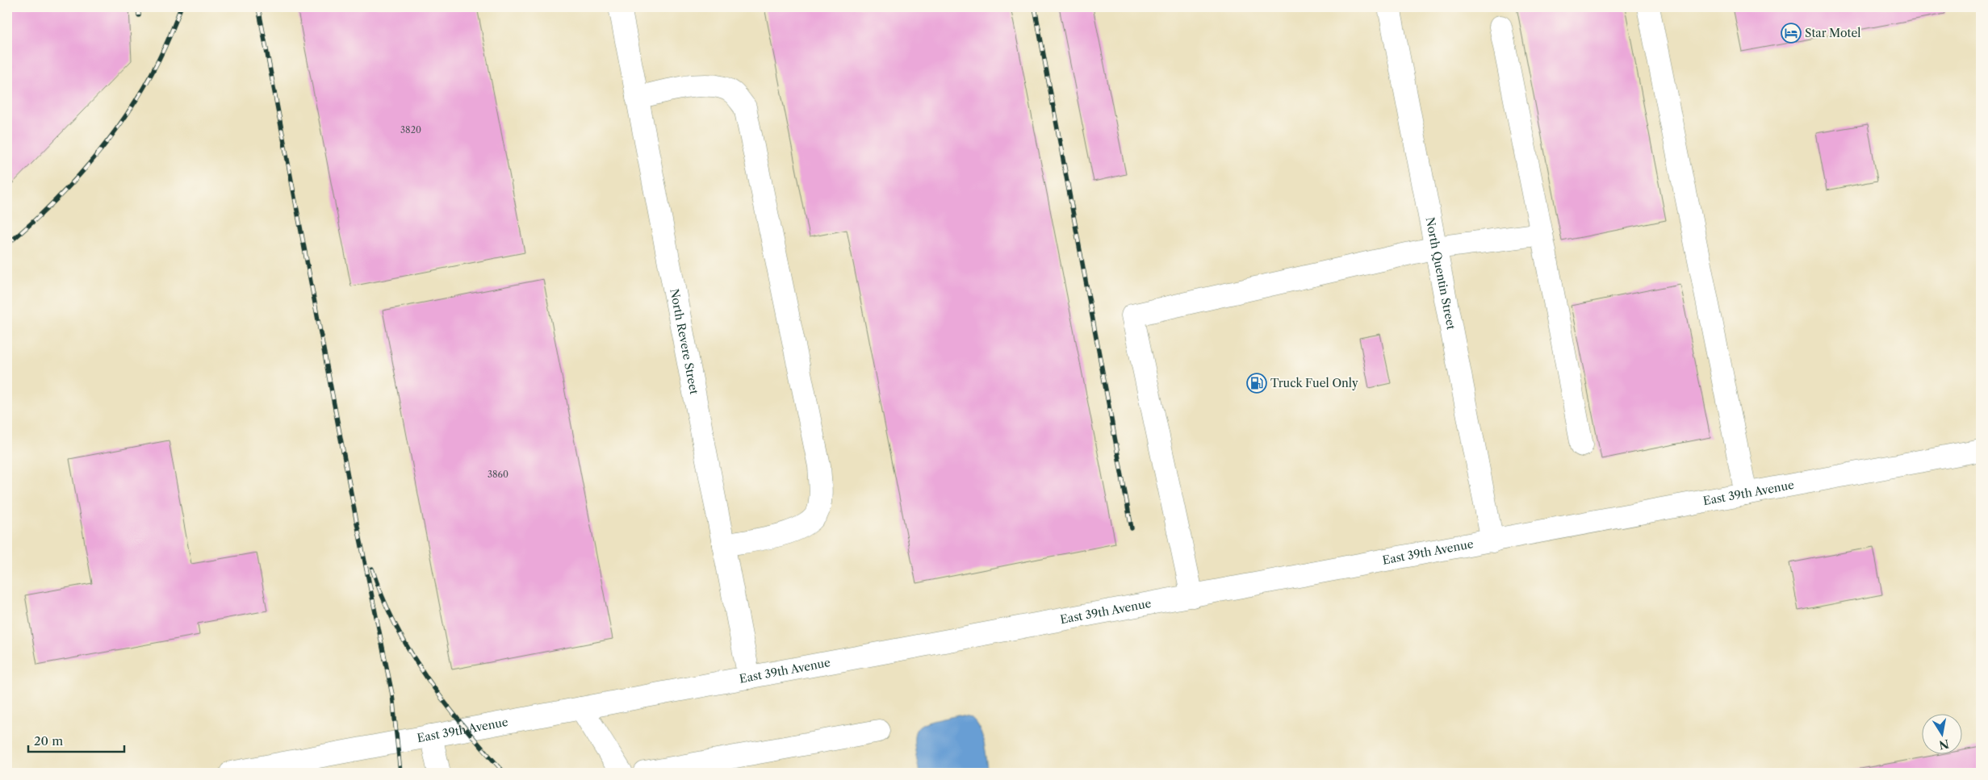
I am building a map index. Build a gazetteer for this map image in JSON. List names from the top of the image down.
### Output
{
  "streets": {
    "street": ["North Quentin Street", "North Revere Street", "East 39th Avenue"]
  },
  "crossings": [
    ["North Quentin Street", "East 39th Avenue"],
    ["North Revere Street", "East 39th Avenue"]
  ],
  "places": {
    "hotel": ["Star Motel"],
    "fuel station": ["Truck Fuel Only"]
  },
  "house_numbers": ["3820", "3860"],
  "scale_bar": "20 m",
  "north": "bottom"
}
